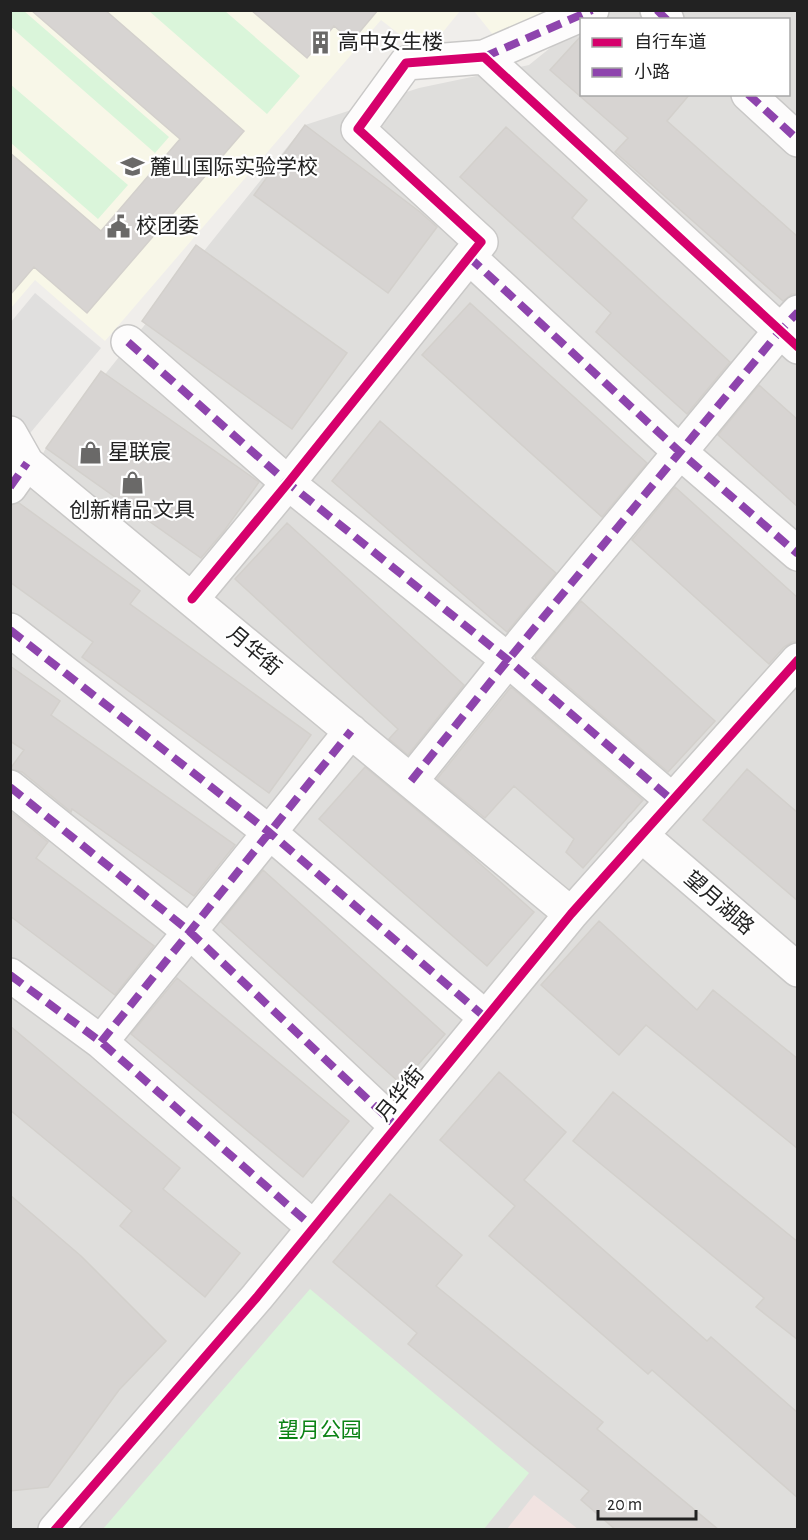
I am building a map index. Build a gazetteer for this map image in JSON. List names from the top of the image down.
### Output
{
  "streets": {
    "street": ["月华街", "望月湖路"]
  },
  "parks": ["望月公园"],
  "places": {
    "building": ["高中女生楼"],
    "school or university": ["麓山国际实验学校"],
    "public building": ["校团委"],
    "shop": ["星联宸", "创新精品文具"]
  },
  "legend": ["自行车道", "小路"],
  "scale_bar": "20 m"
}
